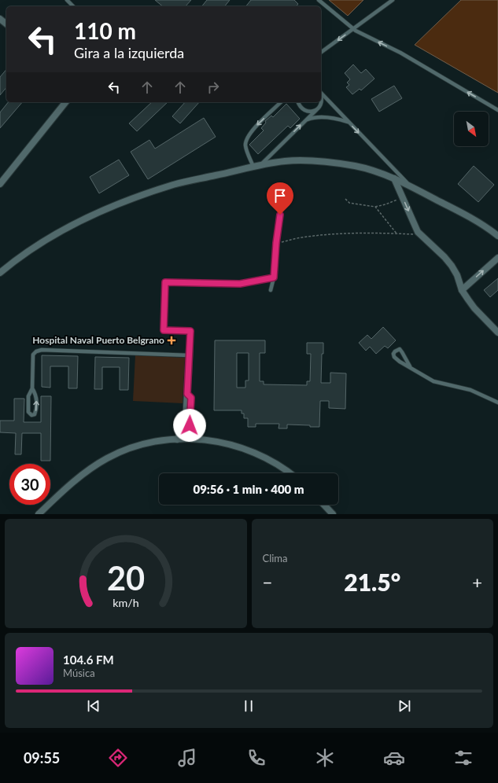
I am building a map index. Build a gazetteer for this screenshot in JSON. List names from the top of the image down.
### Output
{
  "places": {
    "health": ["Hospital Naval Puerto Belgrano"]
  },
  "north": "bottom right",
  "page": {
    "turn": ["110 m", "Gira a la izquierda"],
    "limit": "30",
    "trip": "09:56 · 1 min · 400 m",
    "tile": "Clima",
    "heat": ["−", "21.5°", "+"],
    "song": ["104.6 FM", "Música"],
    "tabs": "09:55",
    "gauge": ["20", "km/h"]
  }
}
